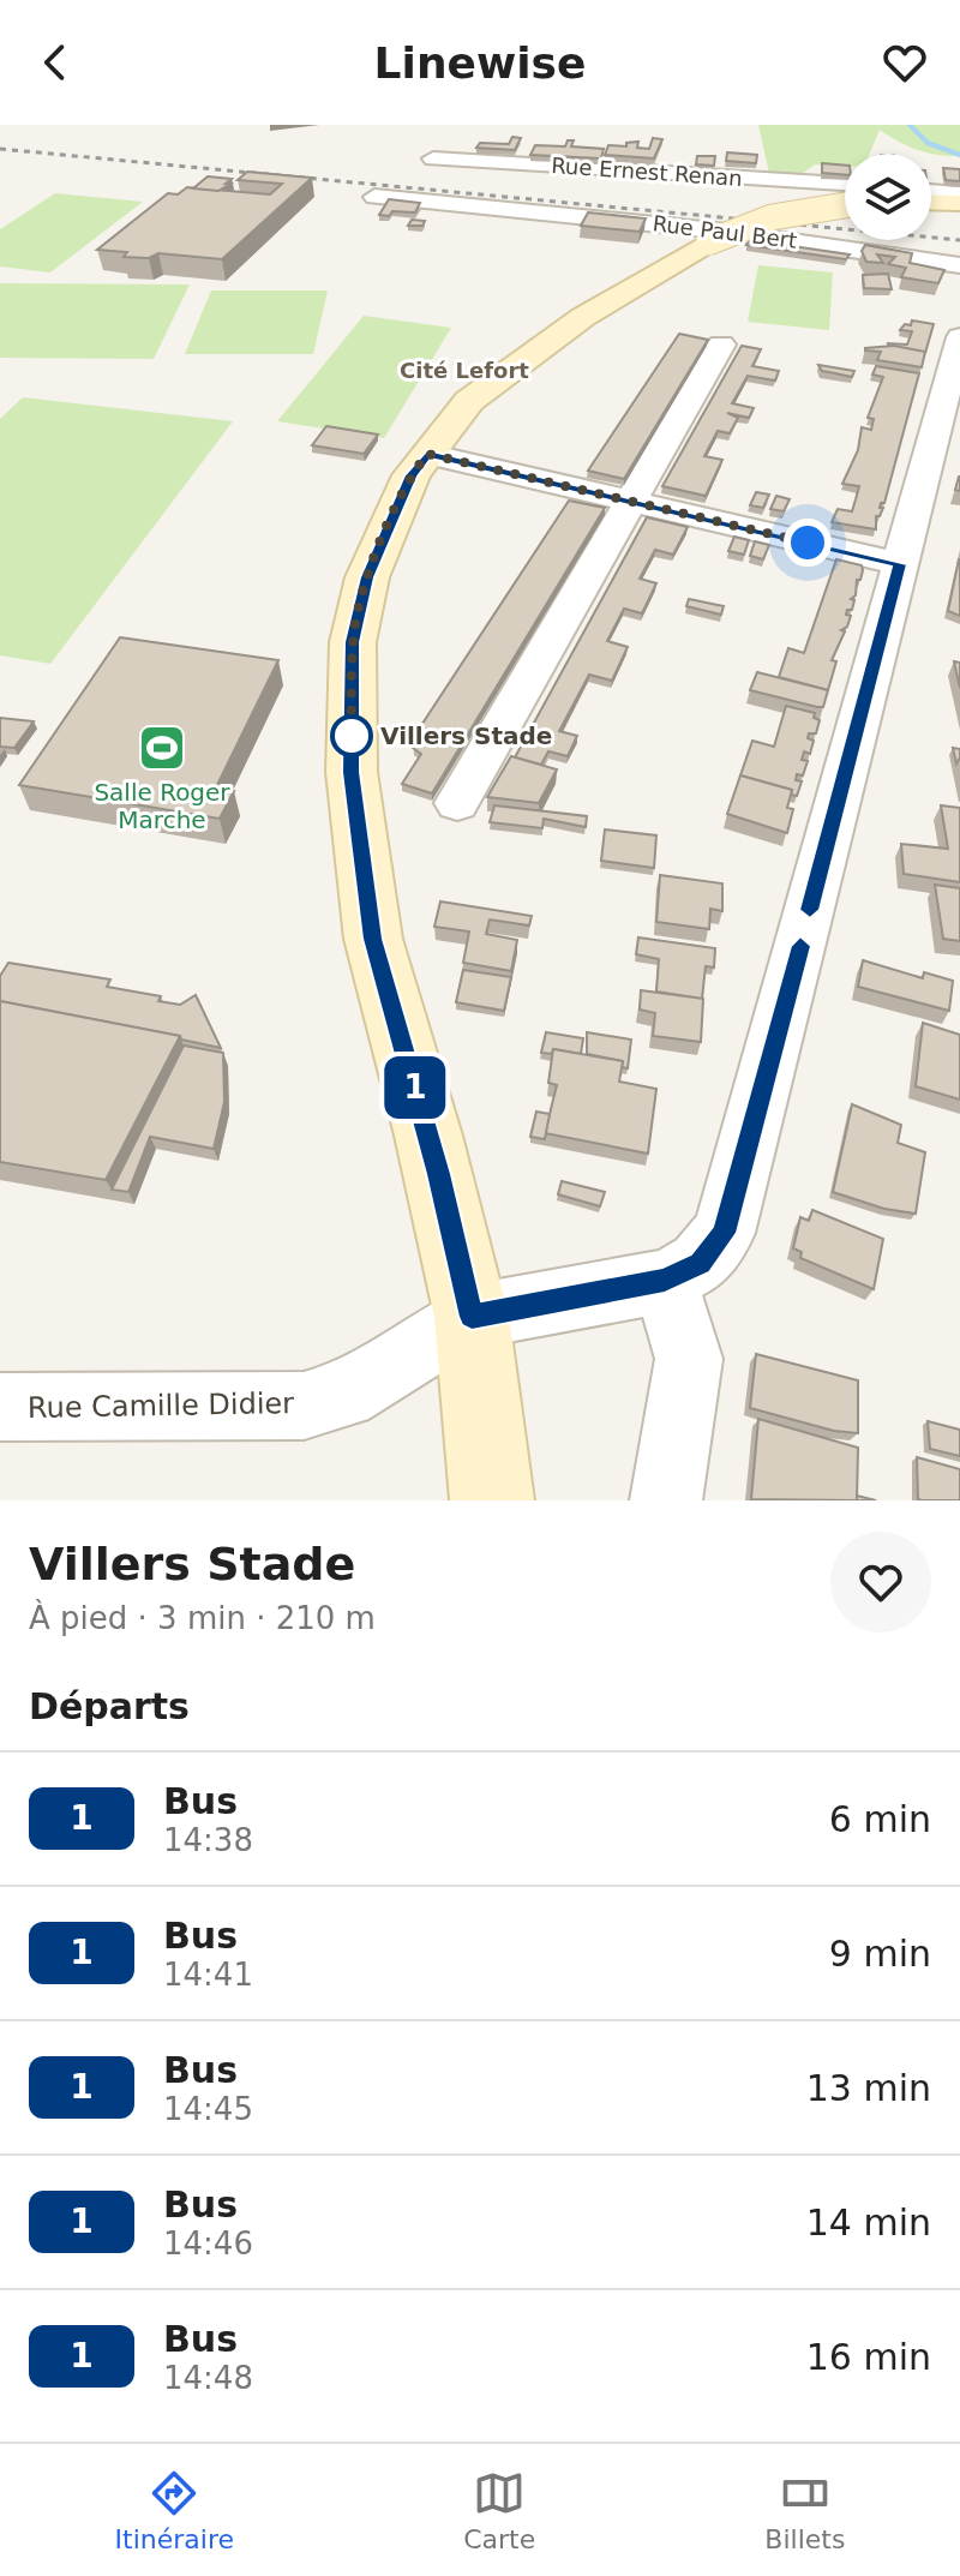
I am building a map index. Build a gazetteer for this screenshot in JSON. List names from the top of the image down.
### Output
{
  "streets": {
    "street": ["Rue Ernest Renan", "Rue Paul Bert", "Rue Camille Didier"]
  },
  "districts": ["Cité Lefort"],
  "places": {
    "other": ["Villers Stade"],
    "sports": ["Salle Roger Marche"]
  },
  "lines": ["bus line 1"],
  "page": {
    "header": "Linewise",
    "on_map": "1",
    "heading": [
      ["Villers Stade", "À pied · 3 min · 210 m"],
      "Départs"
    ],
    "list": [
      {
        "mark": "1",
        "name": "Bus",
        "note": "14:38",
        "value": "6 min"
      },
      {
        "mark": "1",
        "name": "Bus",
        "note": "14:41",
        "value": "9 min"
      },
      {
        "mark": "1",
        "name": "Bus",
        "note": "14:45",
        "value": "13 min"
      },
      {
        "mark": "1",
        "name": "Bus",
        "note": "14:46",
        "value": "14 min"
      },
      {
        "mark": "1",
        "name": "Bus",
        "note": "14:48",
        "value": "16 min"
      }
    ],
    "tabs": ["Itinéraire", "Carte", "Billets"]
  }
}
